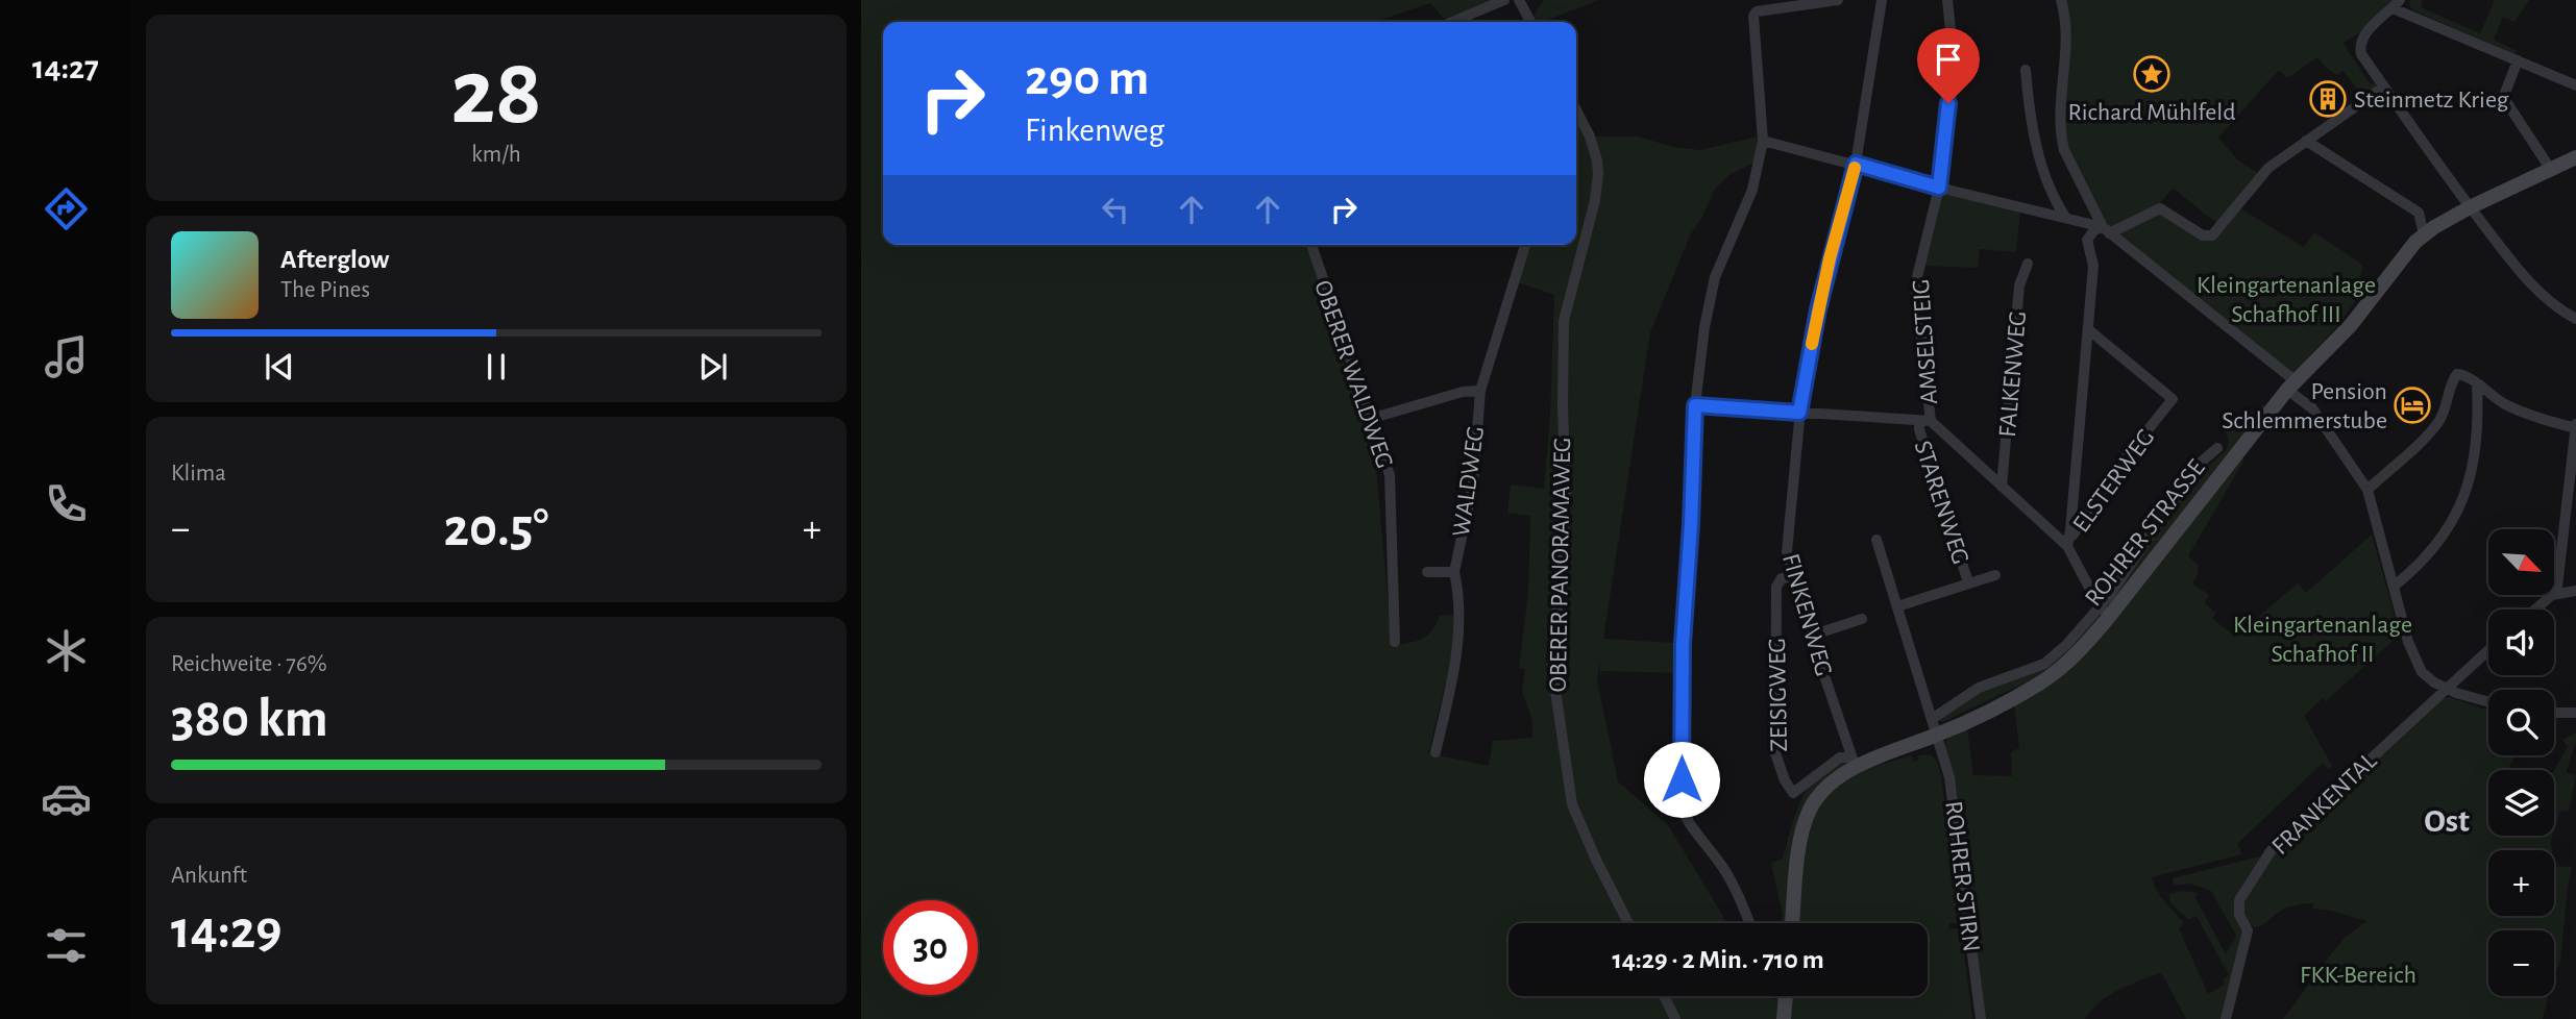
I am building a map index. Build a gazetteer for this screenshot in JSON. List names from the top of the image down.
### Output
{
  "streets": {
    "main road": ["ROHRER STRASSE"],
    "street": [
      "AMSELSTEIG",
      "OBERER WALDWEG",
      "FALKENWEG",
      "ELSTERWEG",
      "WALDWEG",
      "STARENWEG",
      "OBERER PANORAMAWEG",
      "FINKENWEG",
      "ZEISIGWEG",
      "FRANKENTAL",
      "ROHRER STIRN"
    ]
  },
  "crossings": [
    ["AMSELSTEIG", "FALKENWEG"],
    ["AMSELSTEIG", "ELSTERWEG"],
    ["AMSELSTEIG", "STARENWEG"],
    ["AMSELSTEIG", "ROHRER STRASSE"],
    ["OBERER WALDWEG", "WALDWEG"],
    ["ROHRER STRASSE", "FINKENWEG"],
    ["ROHRER STRASSE", "ZEISIGWEG"],
    ["ROHRER STRASSE", "ROHRER STIRN"],
    ["FINKENWEG", "ZEISIGWEG"]
  ],
  "districts": ["Ost"],
  "parks": ["Kleingartenanlage Schafhof III", "Kleingartenanlage Schafhof II", "FKK-Bereich"],
  "places": {
    "place": ["Richard Mühlfeld"],
    "building": ["Steinmetz Krieg"],
    "hotel": ["Pension Schlemmerstube"]
  },
  "north": "bottom right",
  "page": {
    "tabs": "14:27",
    "tile": [
      ["28", "km/h"],
      "Klima",
      ["Reichweite · 76%", "380 km"],
      ["Ankunft", "14:29"]
    ],
    "turn": ["290 m", "Finkenweg"],
    "song": ["Afterglow", "The Pines"],
    "heat": ["−", "20.5°", "+"],
    "map_buttons": ["+", "−"],
    "limit": "30",
    "trip": "14:29 · 2 Min. · 710 m"
  }
}
